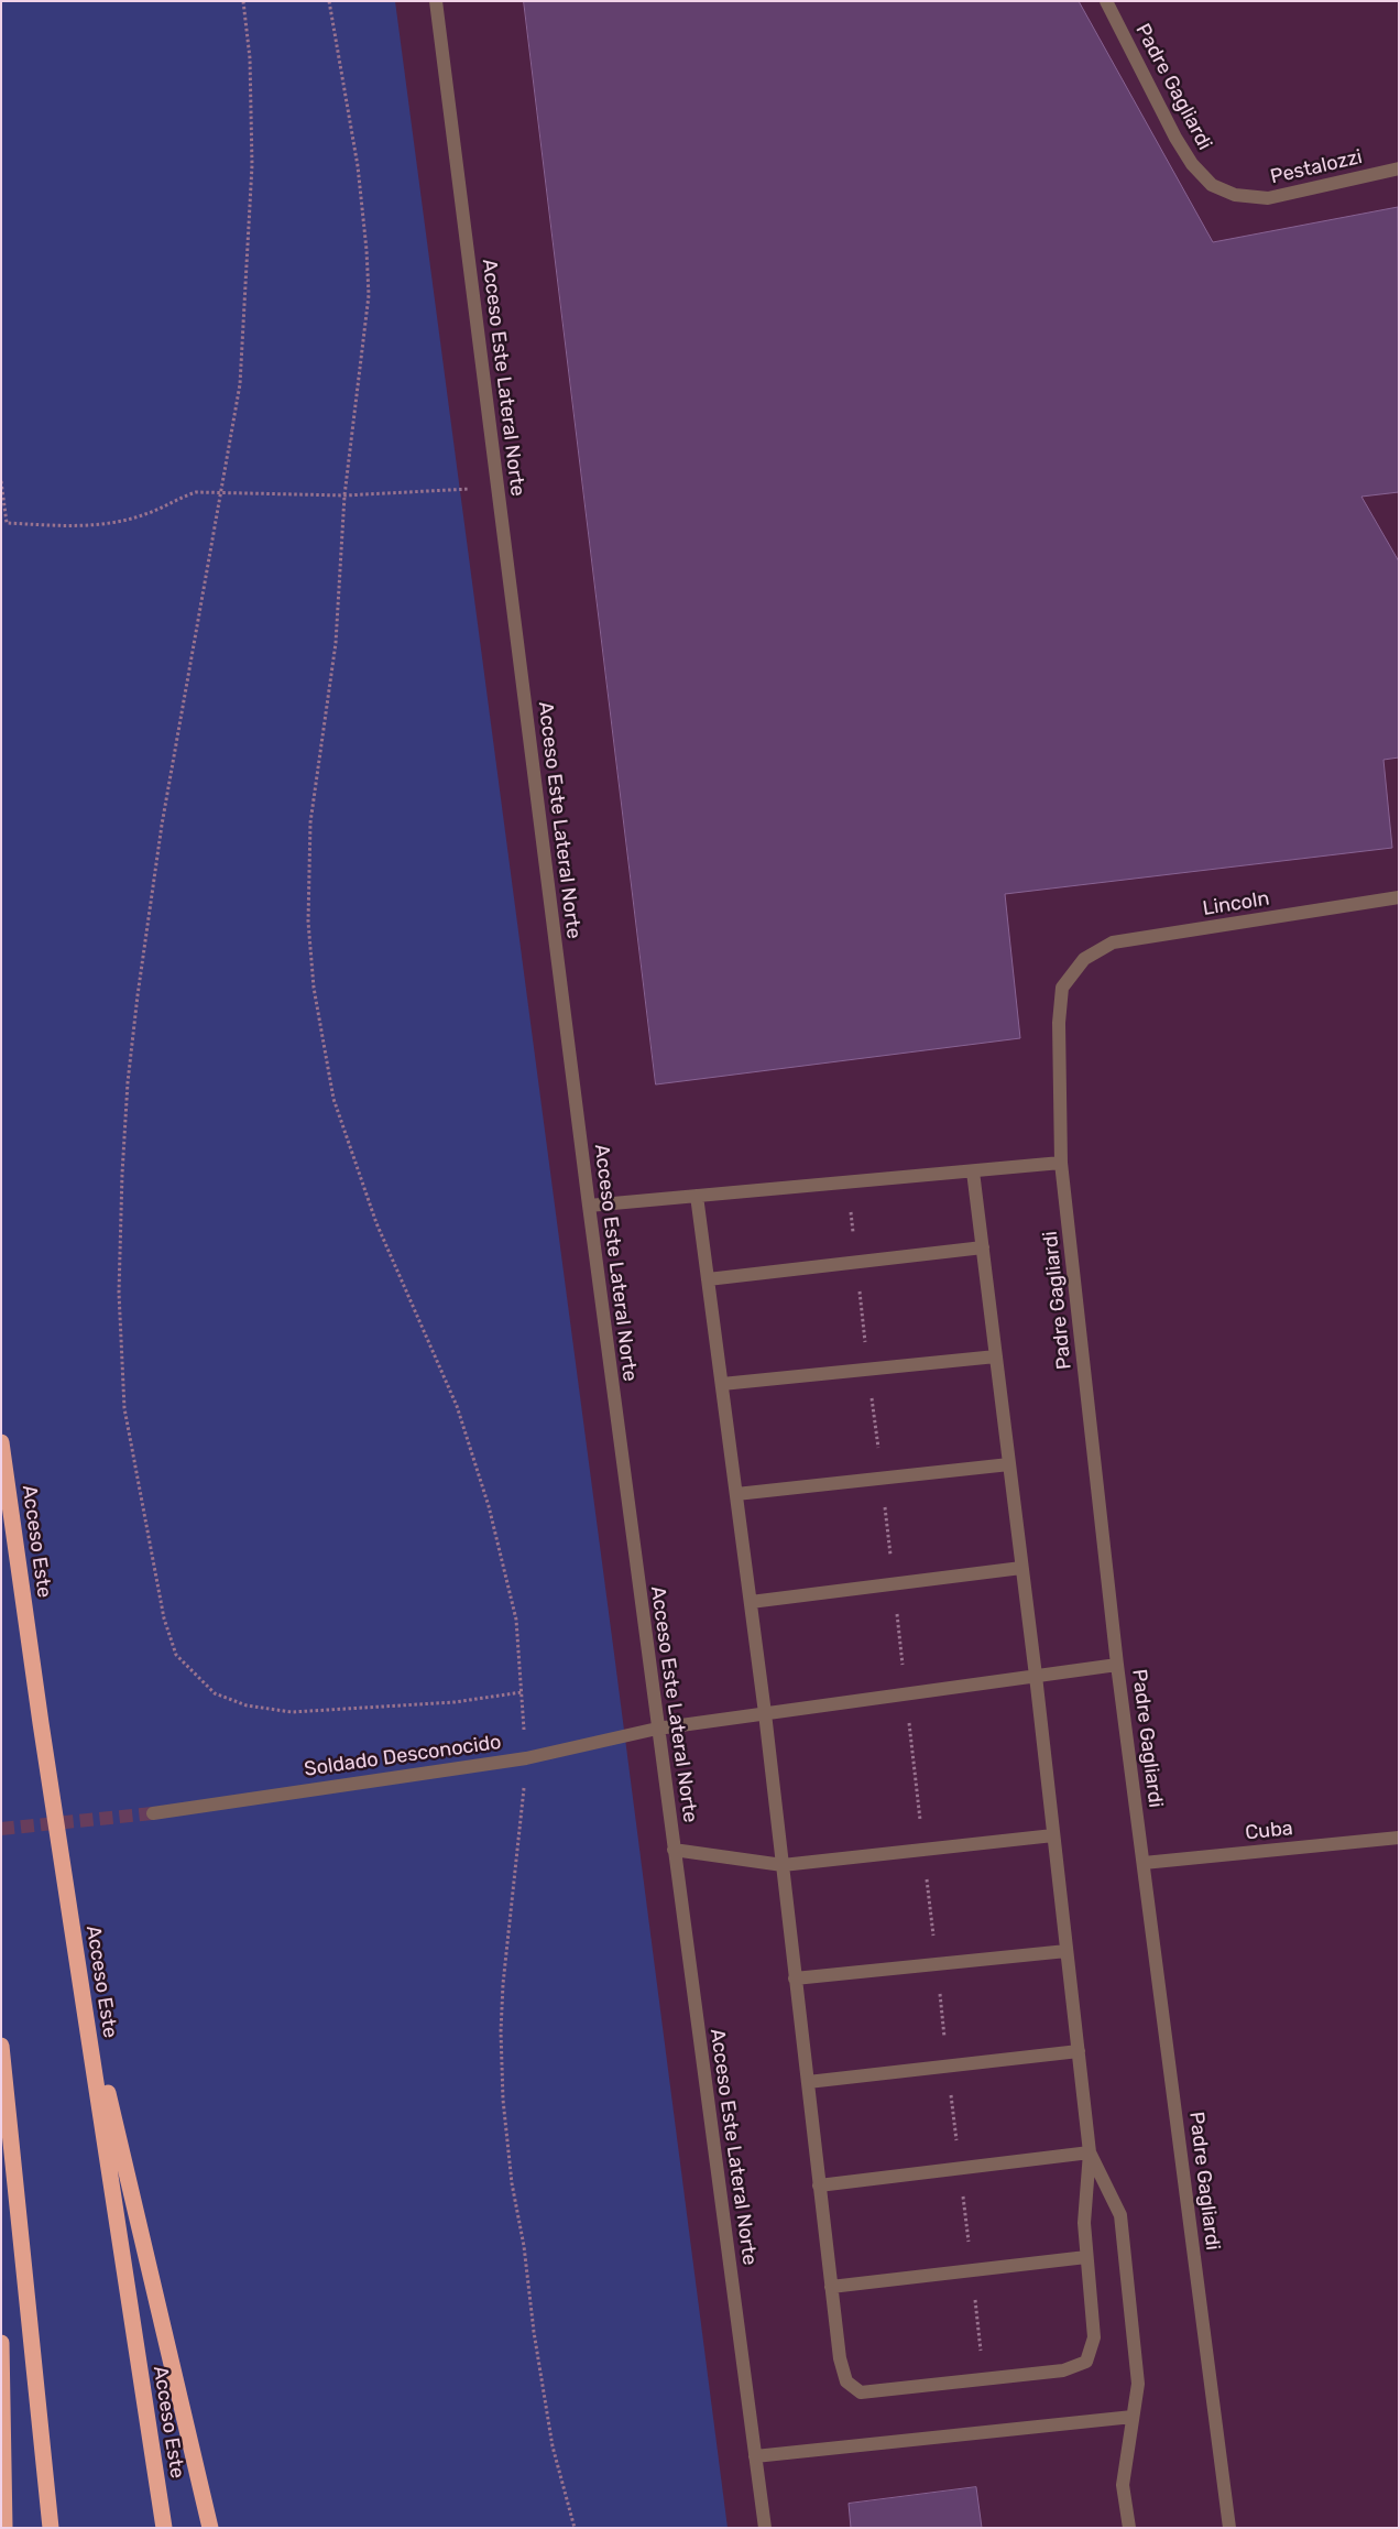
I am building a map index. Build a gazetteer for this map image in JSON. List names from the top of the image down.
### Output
{
  "streets": {
    "highway": ["Acceso Este"],
    "street": [
      "Padre Gagliardi",
      "Pestalozzi",
      "Acceso Este Lateral Norte",
      "Lincoln",
      "Soldado Desconocido",
      "Cuba"
    ]
  },
  "crossings": [
    ["Padre Gagliardi", "Pestalozzi"],
    ["Padre Gagliardi", "Lincoln"],
    ["Padre Gagliardi", "Soldado Desconocido"],
    ["Padre Gagliardi", "Cuba"],
    ["Acceso Este Lateral Norte", "Soldado Desconocido"]
  ]
}
